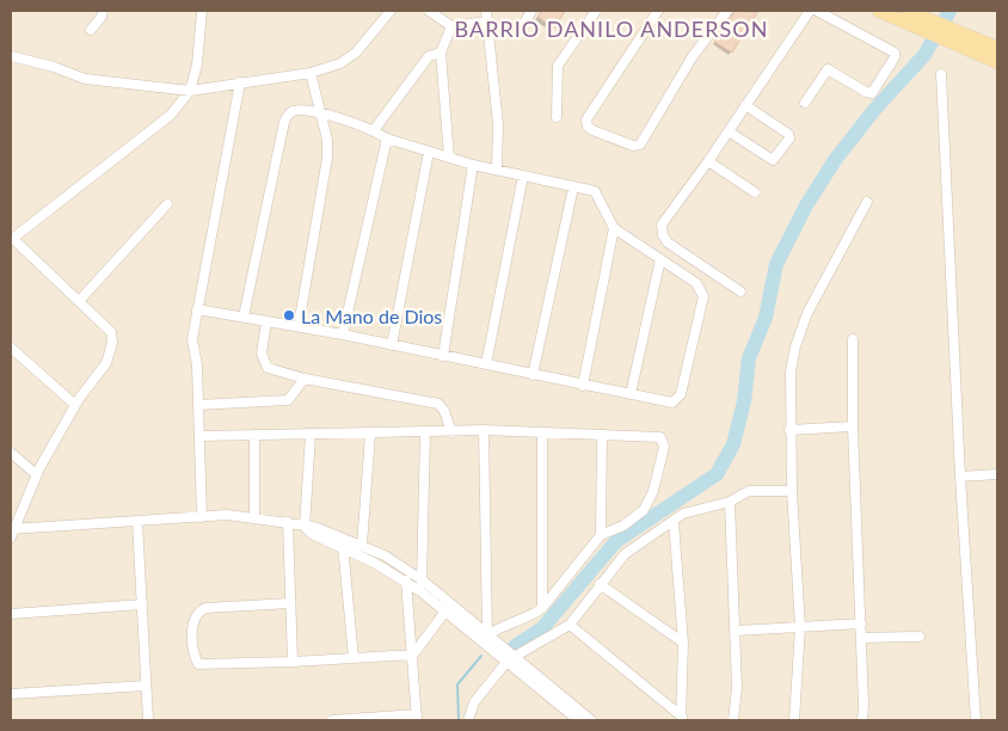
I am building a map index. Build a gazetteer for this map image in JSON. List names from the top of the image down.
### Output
{
  "districts": ["BARRIO DANILO ANDERSON"],
  "places": ["La Mano de Dios"]
}
